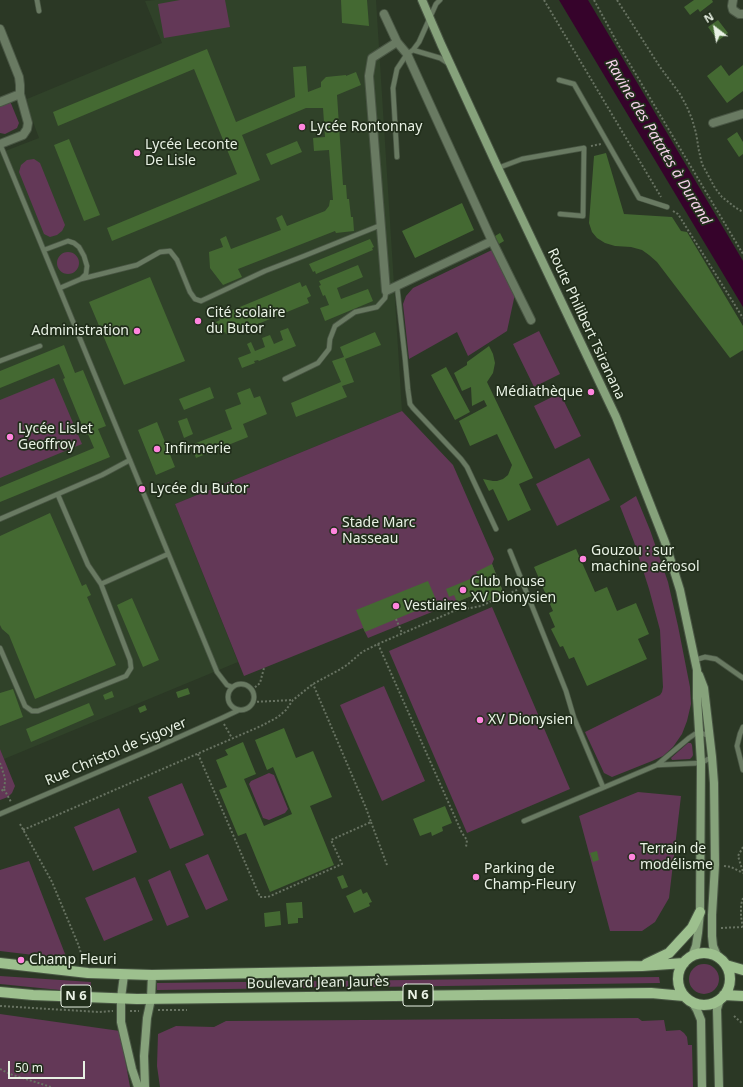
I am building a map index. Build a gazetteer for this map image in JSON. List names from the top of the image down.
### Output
{
  "streets": {
    "main road": ["Route Philibert Tsiranana", "Boulevard Jean Jaurès", "N 6"],
    "lane": ["Rue Christol de Sigoyer"]
  },
  "crossings": [
    ["Route Philibert Tsiranana", "Boulevard Jean Jaurès"]
  ],
  "water": ["Ravine des Patates à Durand"],
  "places": [
    "Lycée Rontonnay",
    "Lycée Leconte De Lisle",
    "Cité scolaire du Butor",
    "Administration",
    "Médiathèque",
    "Lycée Lislet Geoffroy",
    "Infirmerie",
    "Lycée du Butor",
    "Stade Marc Nasseau",
    "Gouzou : sur machine aérosol",
    "Club house XV Dionysien",
    "Vestiaires",
    "XV Dionysien",
    "Terrain de modélisme",
    "Parking de Champ-Fleury",
    "Champ Fleuri"
  ],
  "scale_bar": "50 m",
  "north": "top left"
}
